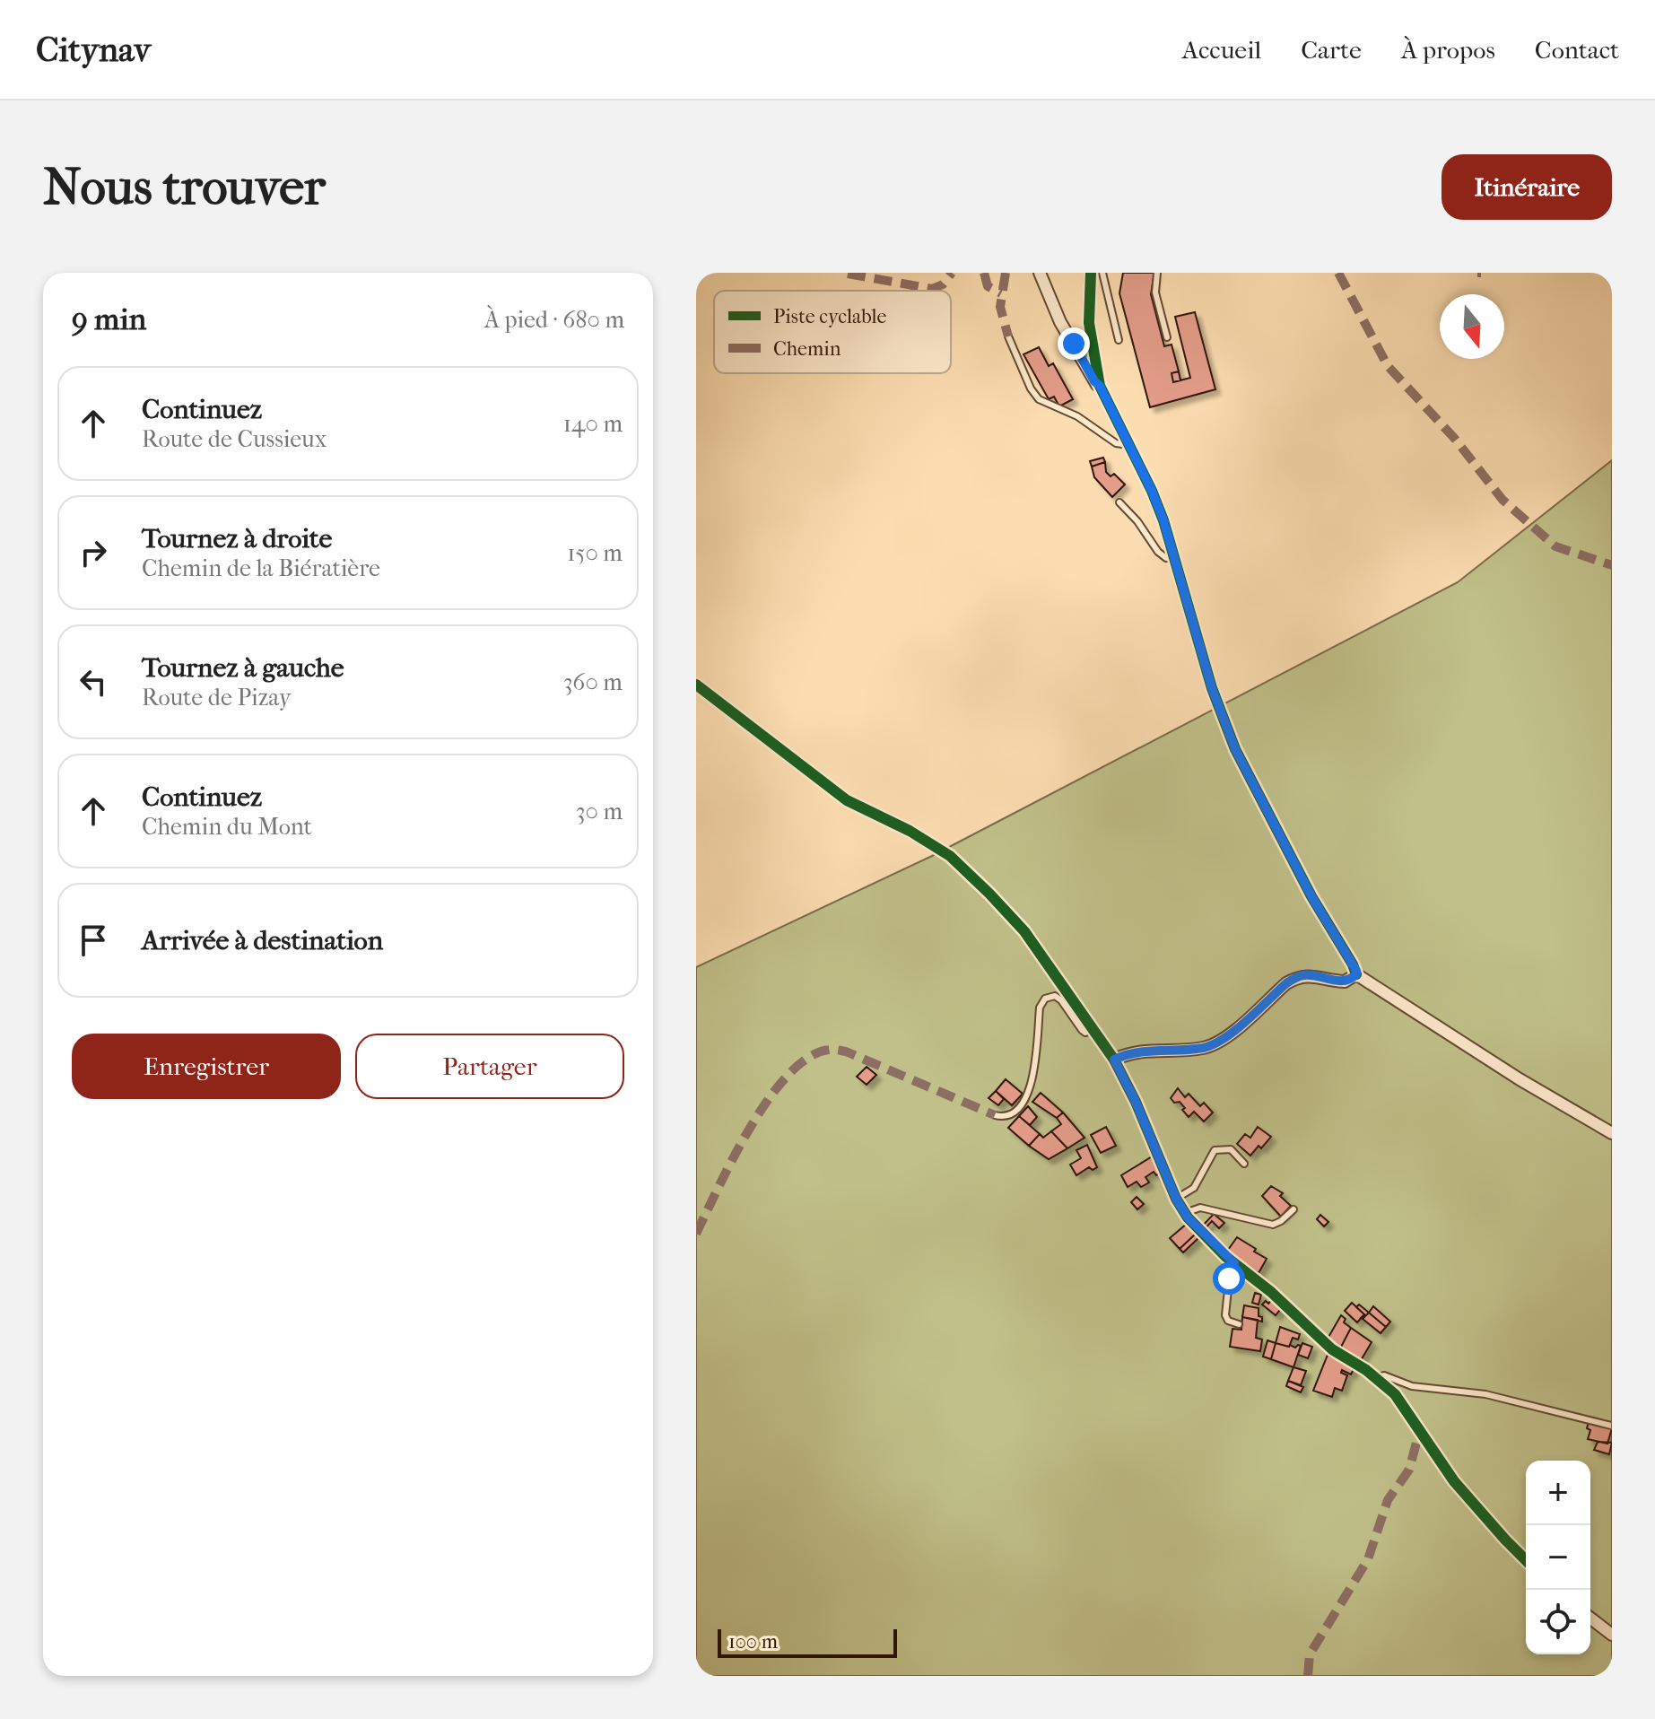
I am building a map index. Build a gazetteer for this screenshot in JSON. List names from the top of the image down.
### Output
{
  "legend": ["Piste cyclable", "Chemin"],
  "scale_bar": "100 m",
  "north": "bottom",
  "page": {
    "header": "Citynav",
    "nav": [
      "Accueil",
      "Carte",
      "À propos",
      "Contact"
    ],
    "buttons": [
      "Itinéraire",
      ["Enregistrer", "Partager"]
    ],
    "title": "Nous trouver",
    "heading": ["9 min", "À pied · 680 m"],
    "list": [
      ["Continuez", "Route de Cussieux", "140 m"],
      ["Tournez à droite", "Chemin de la Biératière", "150 m"],
      ["Tournez à gauche", "Route de Pizay", "360 m"],
      ["Continuez", "Chemin du Mont", "30 m"],
      "Arrivée à destination"
    ],
    "map_buttons": ["+", "−"],
    "scale": "100 m"
  }
}
